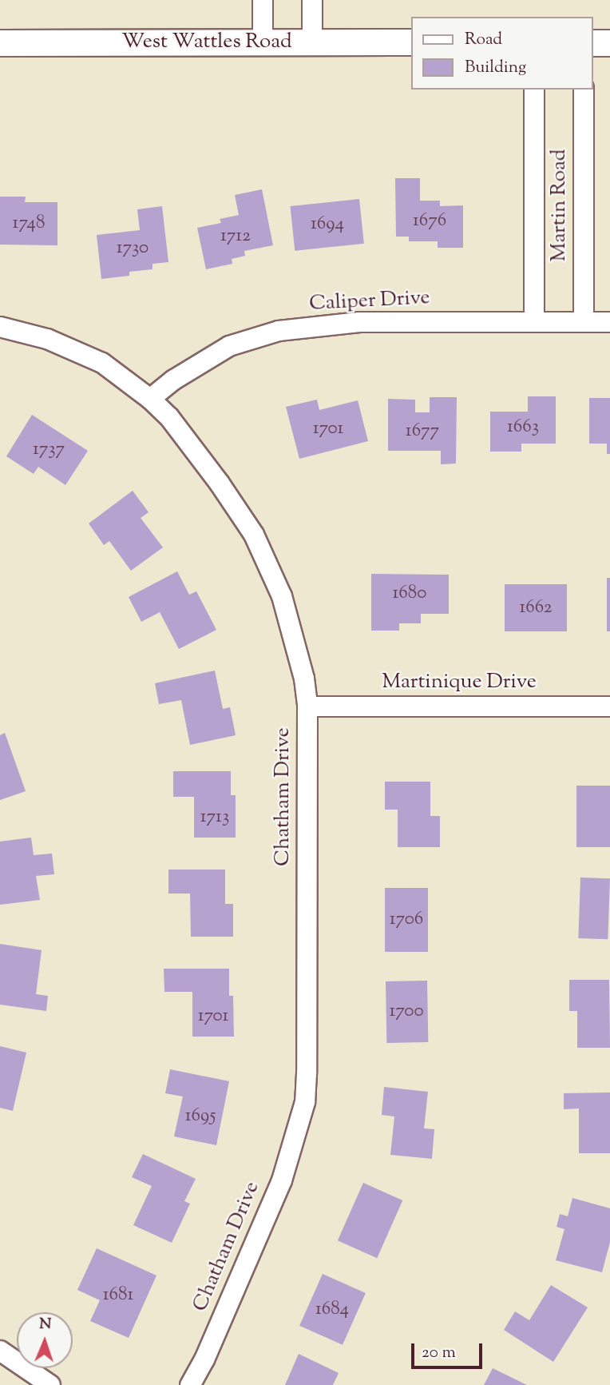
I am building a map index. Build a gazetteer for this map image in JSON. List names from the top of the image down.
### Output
{
  "streets": {
    "street": [
      "West Wattles Road",
      "Martin Road",
      "Caliper Drive",
      "Martinique Drive",
      "Chatham Drive"
    ]
  },
  "crossings": [
    ["Martin Road", "Caliper Drive"],
    ["Caliper Drive", "Chatham Drive"],
    ["Martinique Drive", "Chatham Drive"]
  ],
  "house_numbers": [
    "1676",
    "1748",
    "1694",
    "1712",
    "1730",
    "1663",
    "1701",
    "1677",
    "1737",
    "1680",
    "1662",
    "1713",
    "1706",
    "1700",
    "1701",
    "1695",
    "1681",
    "1684"
  ],
  "legend": ["Road", "Building"],
  "scale_bar": "20 m",
  "north": "top"
}
